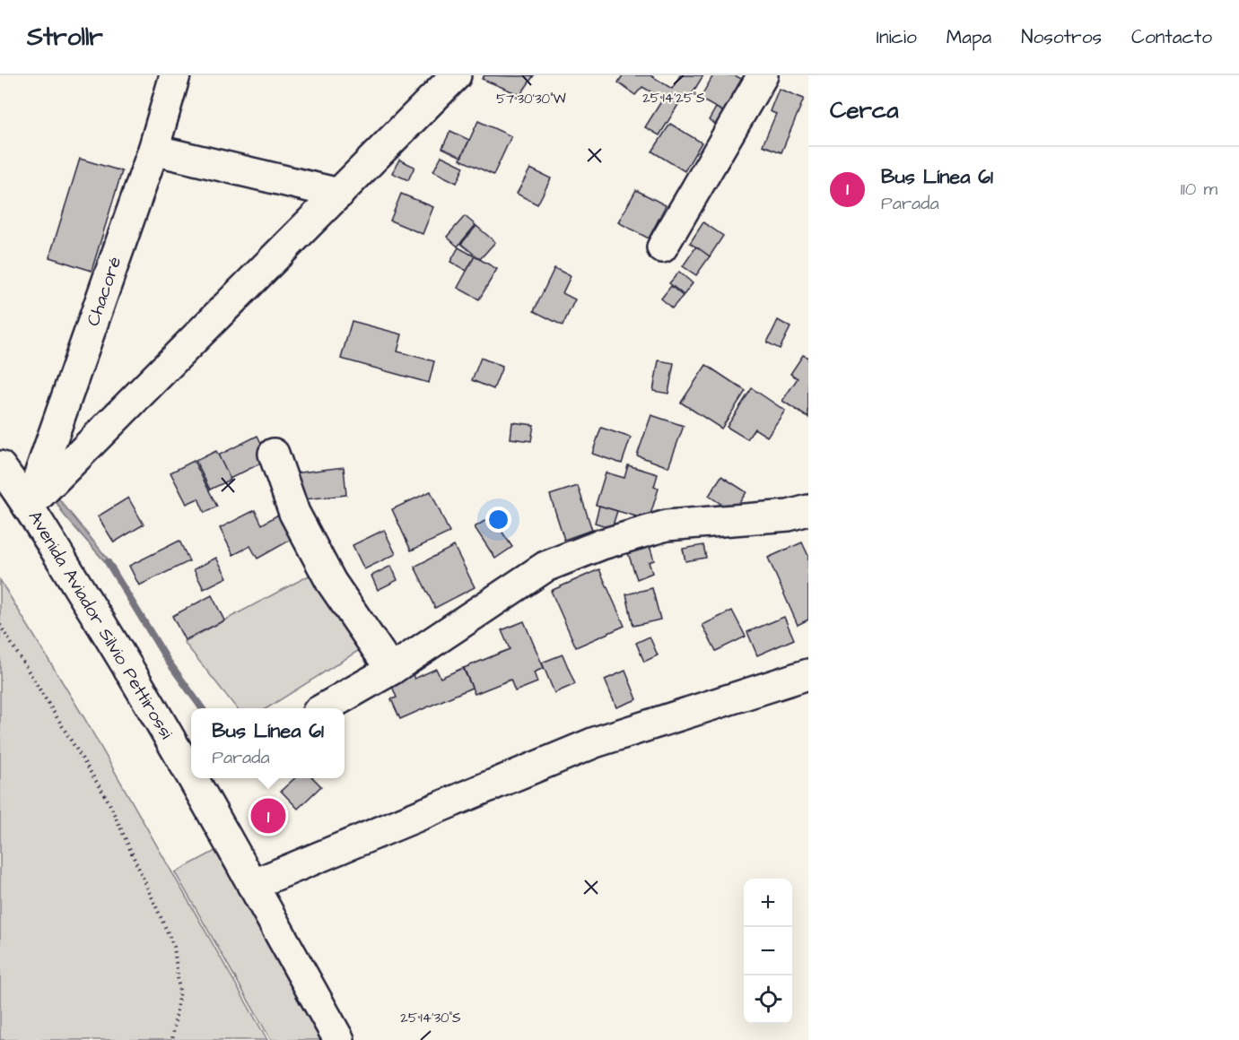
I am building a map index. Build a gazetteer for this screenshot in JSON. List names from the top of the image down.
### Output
{
  "streets": {
    "street": ["Chacoré", "Avenida Aviador Silvio Pettirossi"]
  },
  "crossings": [
    ["Chacoré", "Avenida Aviador Silvio Pettirossi"]
  ],
  "page": {
    "header": "Strollr",
    "nav": [
      "Inicio",
      "Mapa",
      "Nosotros",
      "Contacto"
    ],
    "heading": "Cerca",
    "list": [
      {
        "mark": "1",
        "name": "Bus Línea 61",
        "note": "Parada",
        "value": "110 m"
      }
    ],
    "popup": ["Bus Línea 61", "Parada"],
    "pins": "1",
    "map_buttons": ["+", "−"]
  },
  "coordinates": ["25°14'25\"S", "57°30'30\"W", "25°14'30\"S"]
}
